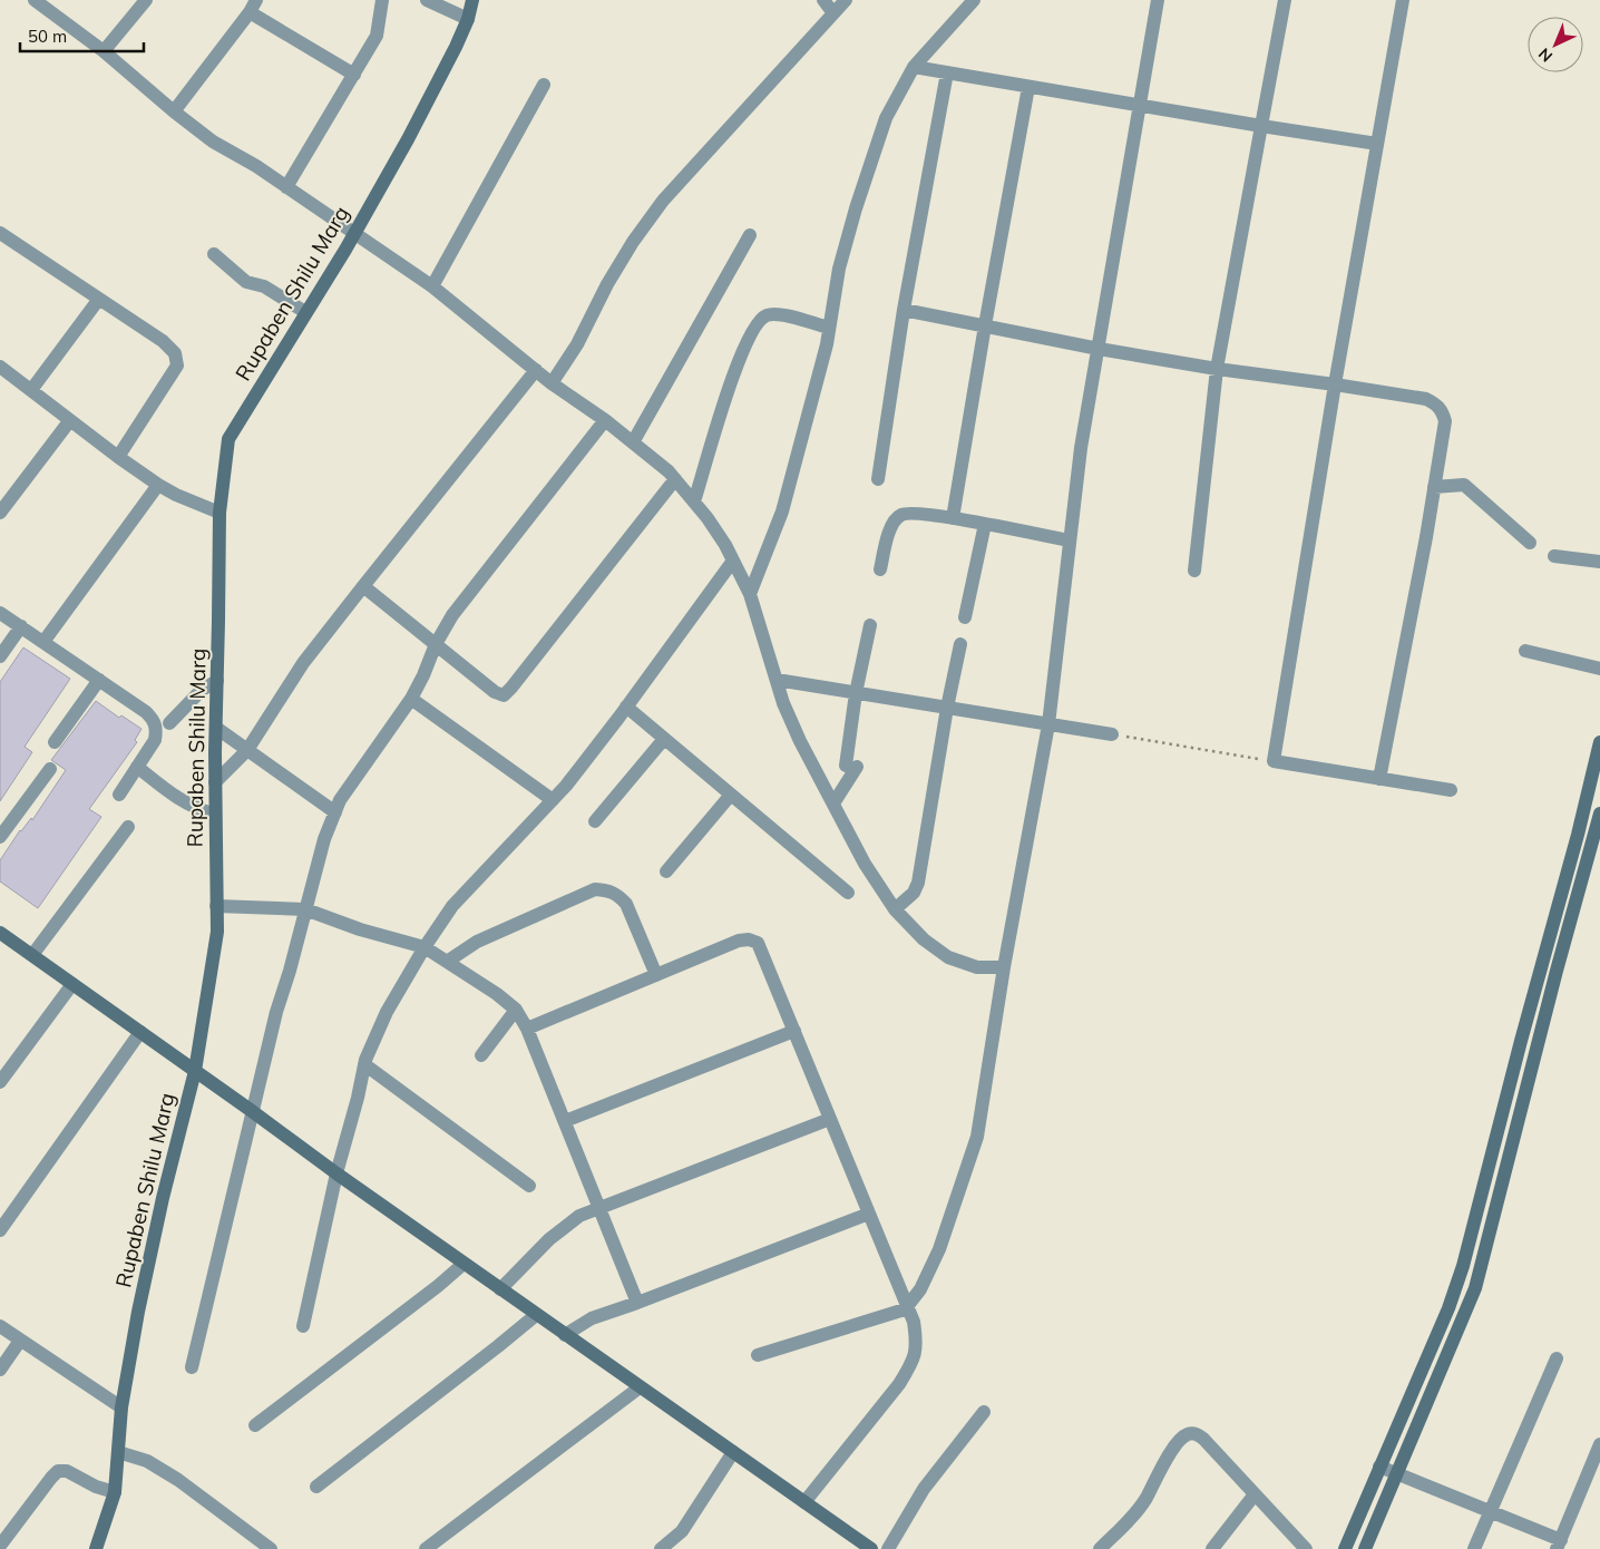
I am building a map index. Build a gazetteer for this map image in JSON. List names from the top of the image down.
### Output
{
  "streets": {
    "street": ["Rupaben Shilu Marg"]
  },
  "scale_bar": "50 m",
  "north": "bottom left"
}
